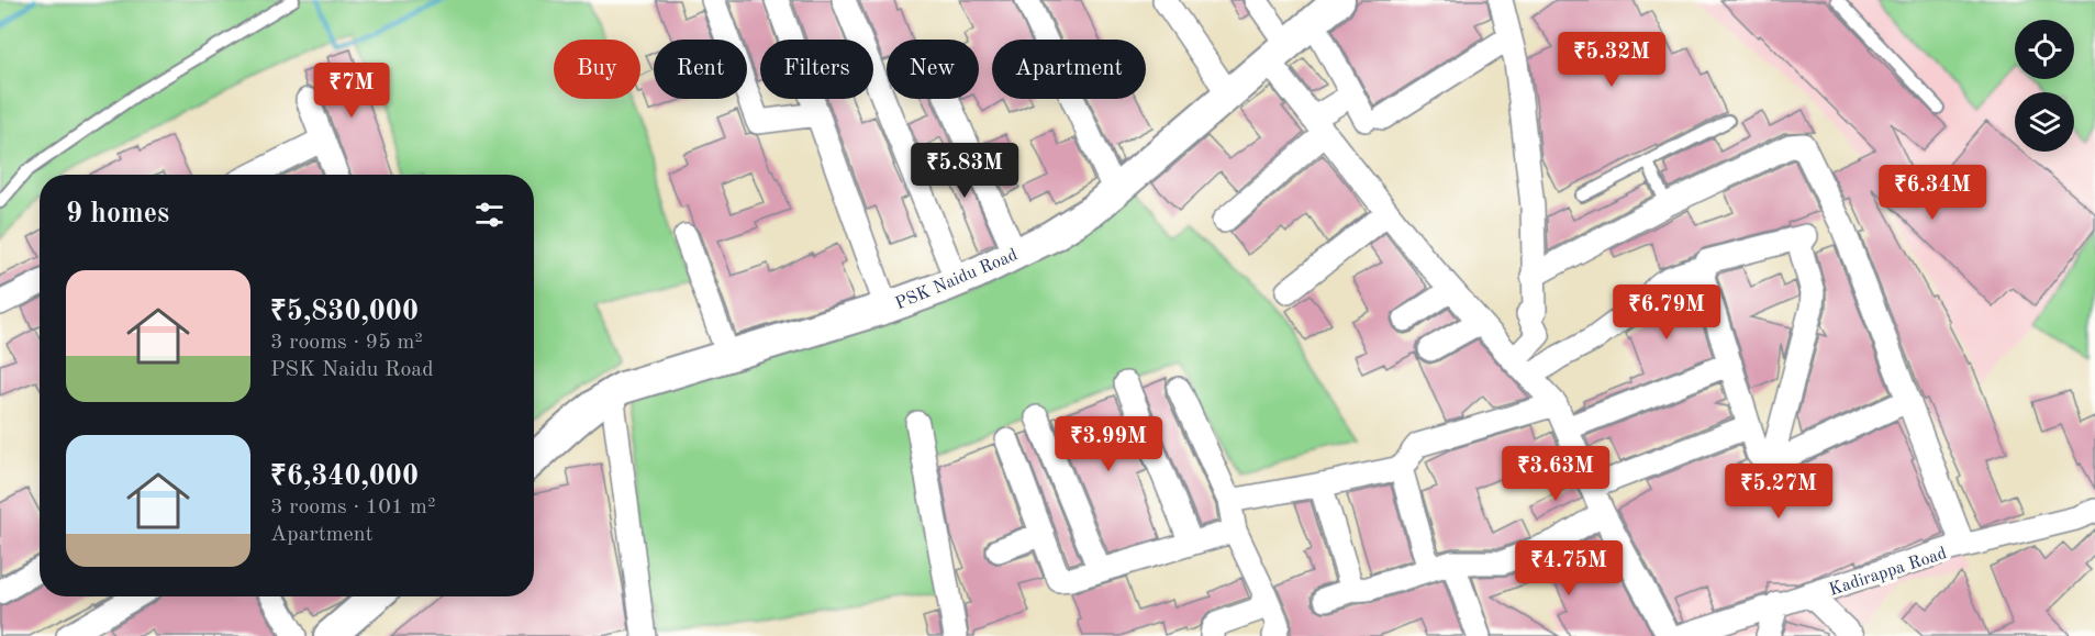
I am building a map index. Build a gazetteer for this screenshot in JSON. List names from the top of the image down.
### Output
{
  "streets": {
    "street": ["PSK Naidu Road", "Kadirappa Road"]
  },
  "page": {
    "price": [
      "₹5.32M",
      "₹7M",
      "₹5.83M",
      "₹6.34M",
      "₹6.79M",
      "₹3.99M",
      "₹3.63M",
      "₹5.27M",
      "₹4.75M"
    ],
    "chip": [
      "Buy",
      "Rent",
      "Filters",
      "New",
      "Apartment"
    ],
    "heading": "9 homes",
    "list": [
      {
        "name": "₹5,830,000",
        "note": "3 rooms · 95 m² · PSK Naidu Road"
      },
      {
        "name": "₹6,340,000",
        "note": "3 rooms · 101 m² · Apartment"
      }
    ]
  }
}
